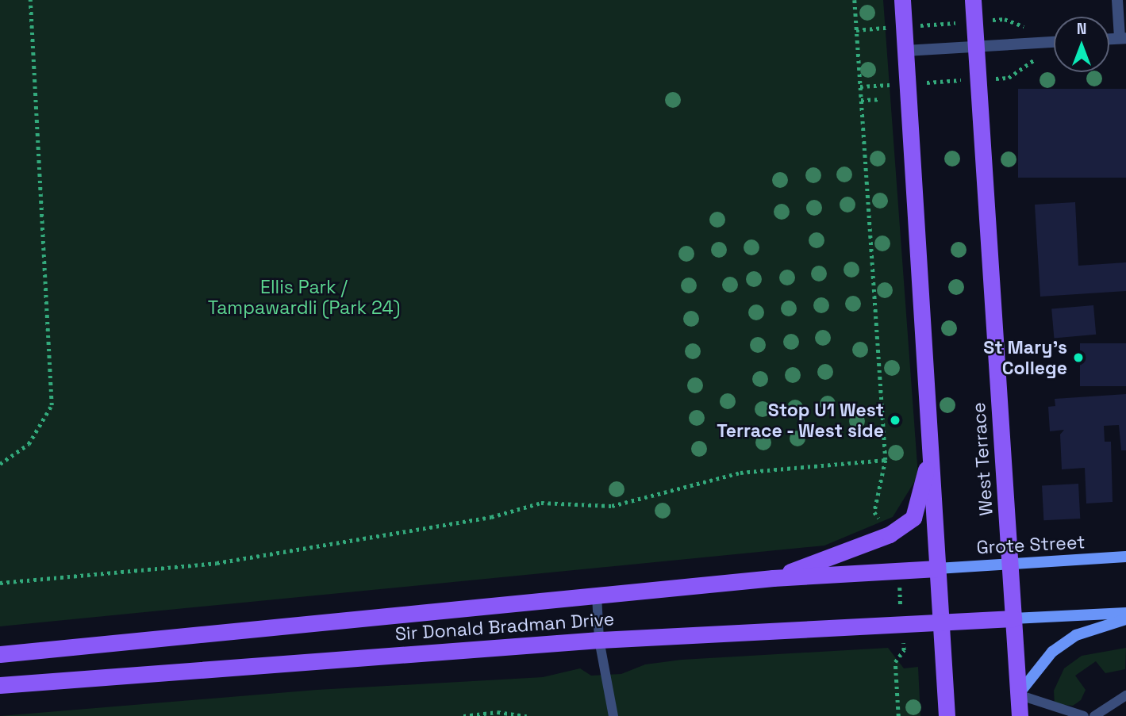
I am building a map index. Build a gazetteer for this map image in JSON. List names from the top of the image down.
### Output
{
  "streets": {
    "main road": ["West Terrace", "Grote Street", "Sir Donald Bradman Drive"]
  },
  "crossings": [
    ["West Terrace", "Grote Street"],
    ["West Terrace", "Sir Donald Bradman Drive"],
    ["Grote Street", "Sir Donald Bradman Drive"]
  ],
  "parks": ["Ellis Park / Tampawardli (Park 24)"],
  "places": ["St Mary's College", "Stop U1 West Terrace - West side"],
  "north": "top"
}
